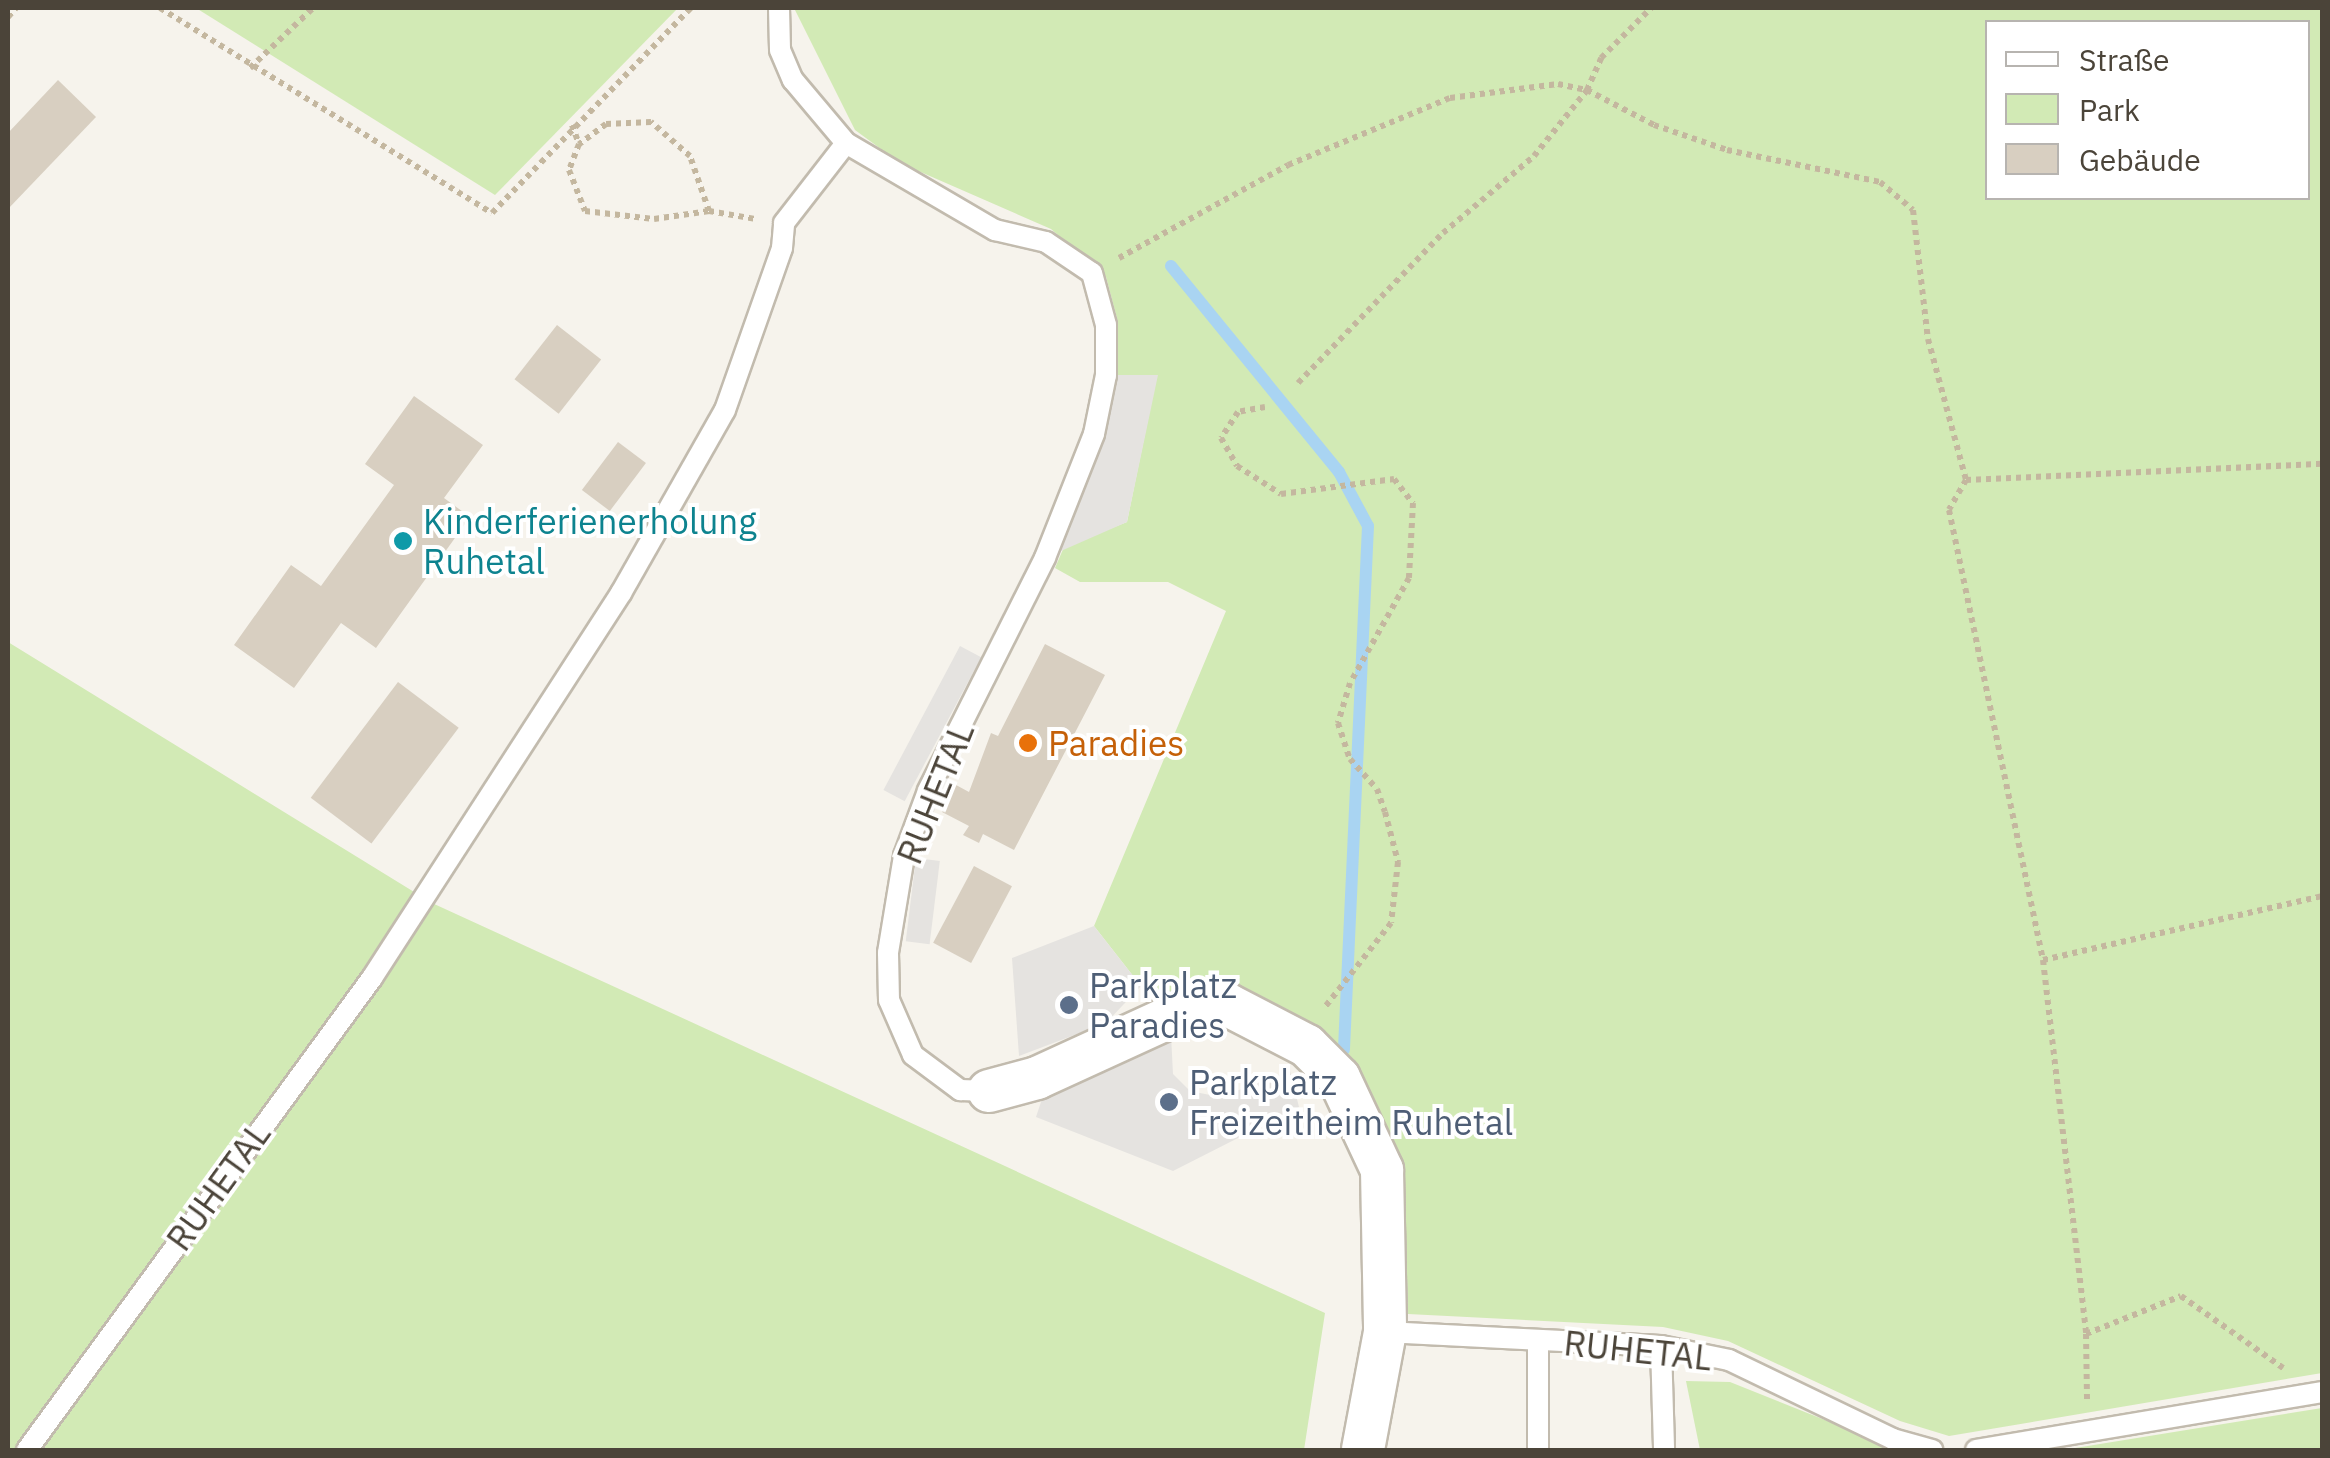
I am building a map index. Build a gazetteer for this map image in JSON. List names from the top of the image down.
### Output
{
  "streets": {
    "street": ["RUHETAL"]
  },
  "places": [
    "Kinderferienerholung Ruhetal",
    "Paradies",
    "Parkplatz Paradies",
    "Parkplatz Freizeitheim Ruhetal"
  ],
  "legend": ["Straße", "Park", "Gebäude"]
}
